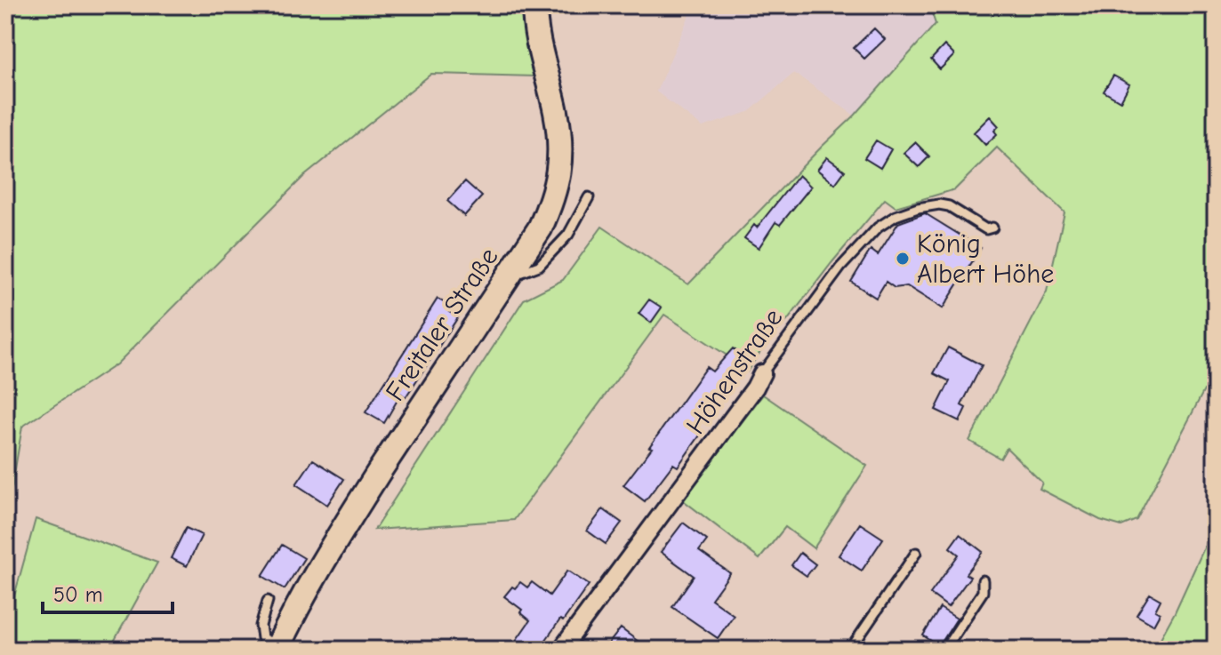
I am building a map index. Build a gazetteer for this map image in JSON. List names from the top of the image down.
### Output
{
  "streets": {
    "main road": ["Freitaler Straße"],
    "street": ["Höhenstraße"]
  },
  "places": ["König Albert Höhe"],
  "scale_bar": "50 m"
}
